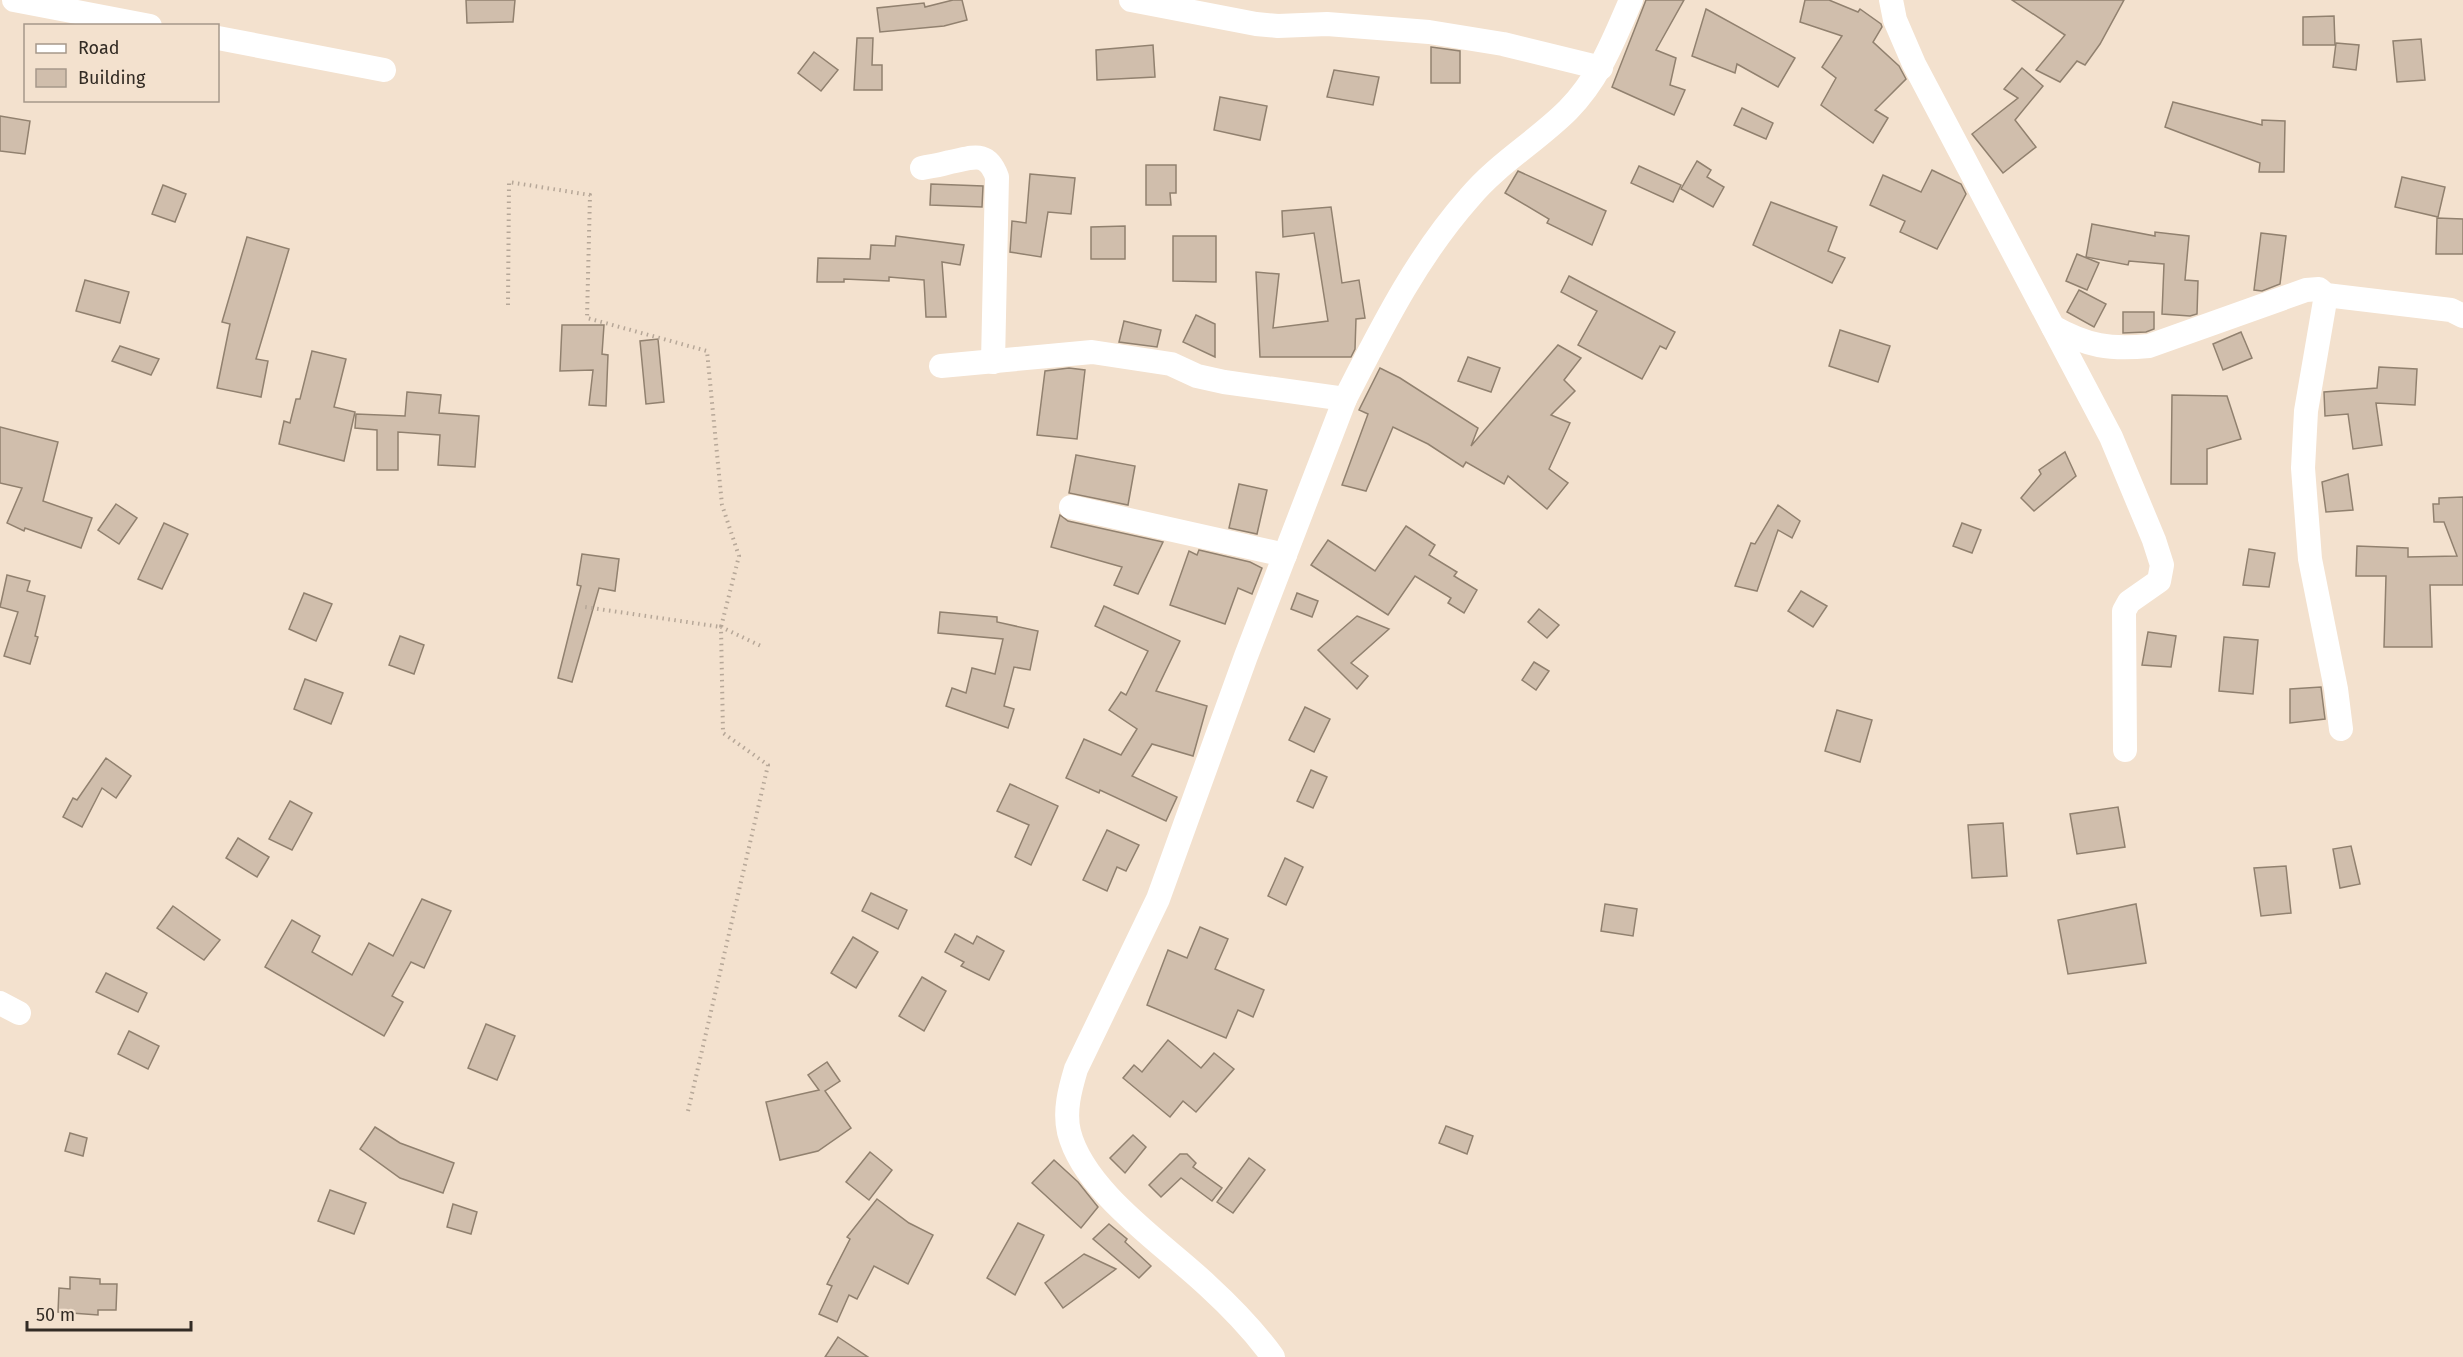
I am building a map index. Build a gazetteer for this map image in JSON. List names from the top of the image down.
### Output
{
  "legend": ["Road", "Building"],
  "scale_bar": "50 m"
}
